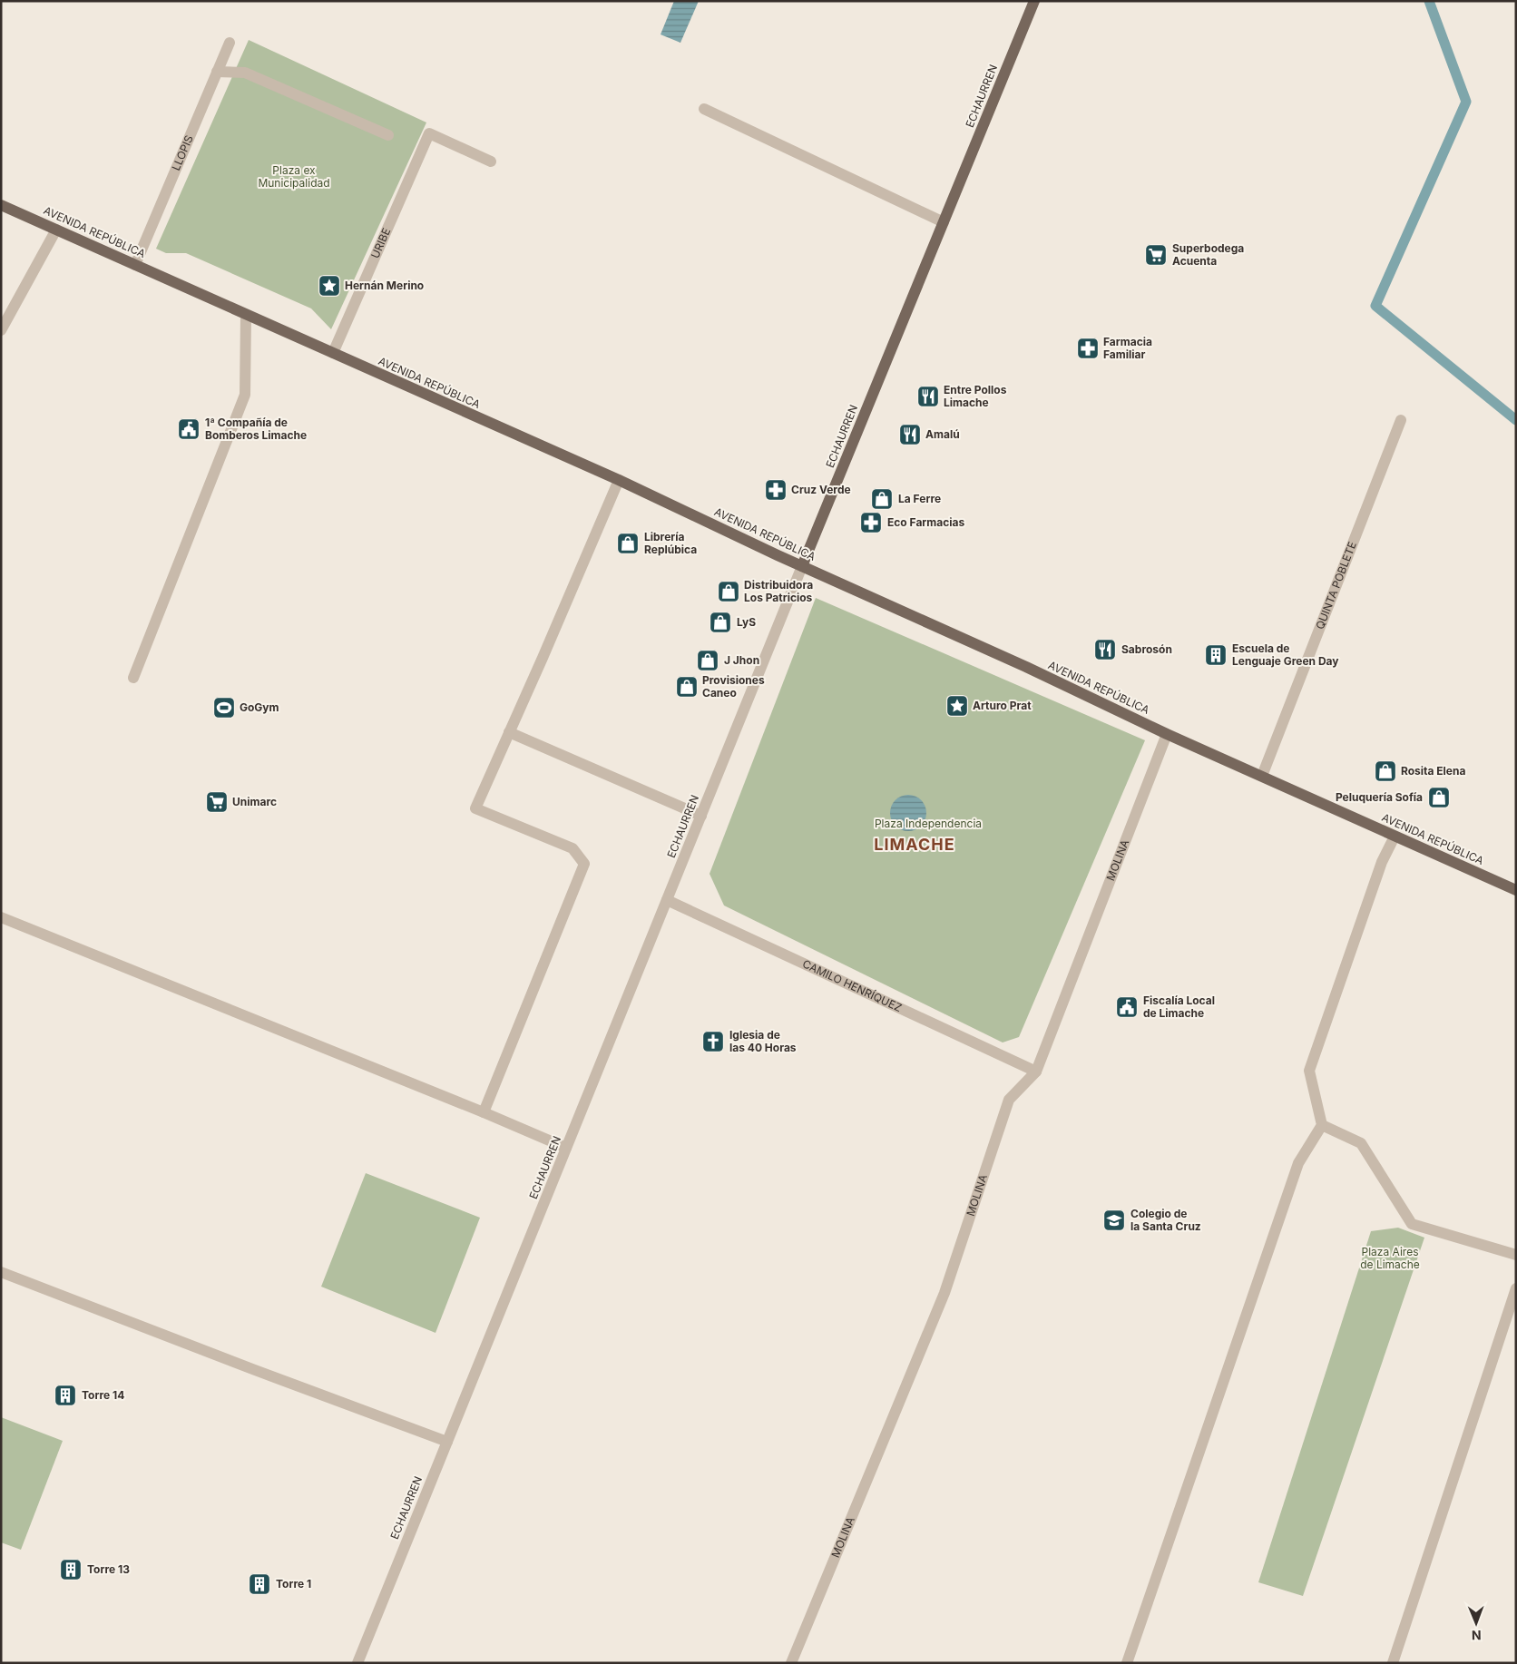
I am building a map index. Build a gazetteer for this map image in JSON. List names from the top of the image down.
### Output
{
  "streets": {
    "main road": ["ECHAURREN", "AVENIDA REPÚBLICA"],
    "street": [
      "LLOPIS",
      "URIBE",
      "QUINTA POBLETE",
      "MOLINA",
      "CAMILO HENRÍQUEZ"
    ]
  },
  "crossings": [
    ["ECHAURREN", "AVENIDA REPÚBLICA"],
    ["ECHAURREN", "CAMILO HENRÍQUEZ"],
    ["LLOPIS", "AVENIDA REPÚBLICA"],
    ["AVENIDA REPÚBLICA", "URIBE"],
    ["AVENIDA REPÚBLICA", "QUINTA POBLETE"],
    ["AVENIDA REPÚBLICA", "MOLINA"],
    ["MOLINA", "CAMILO HENRÍQUEZ"]
  ],
  "districts": ["LIMACHE"],
  "parks": ["Plaza ex Municipalidad", "Plaza Independencia", "Plaza Aires de Limache"],
  "places": {
    "supermarket": ["Superbodega Acuenta", "Unimarc"],
    "place": ["Hernán Merino", "Arturo Prat"],
    "pharmacy": ["Farmacia Familiar", "Cruz Verde", "Eco Farmacias"],
    "restaurant": ["Entre Pollos Limache", "Amalú", "Sabrosón"],
    "public building": ["1ª Compañía de Bomberos Limache", "Fiscalía Local de Limache"],
    "shop": [
      "La Ferre",
      "Librería Replúbica",
      "Distribuidora Los Patricios",
      "LyS",
      "J Jhon",
      "Provisiones Caneo",
      "Rosita Elena",
      "Peluquería Sofía"
    ],
    "building": [
      "Escuela de Lenguaje Green Day",
      "Torre 14",
      "Torre 13",
      "Torre 1"
    ],
    "sports": ["GoGym"],
    "church": ["Iglesia de las 40 Horas"],
    "school or university": ["Colegio de la Santa Cruz"]
  },
  "north": "bottom"
}
